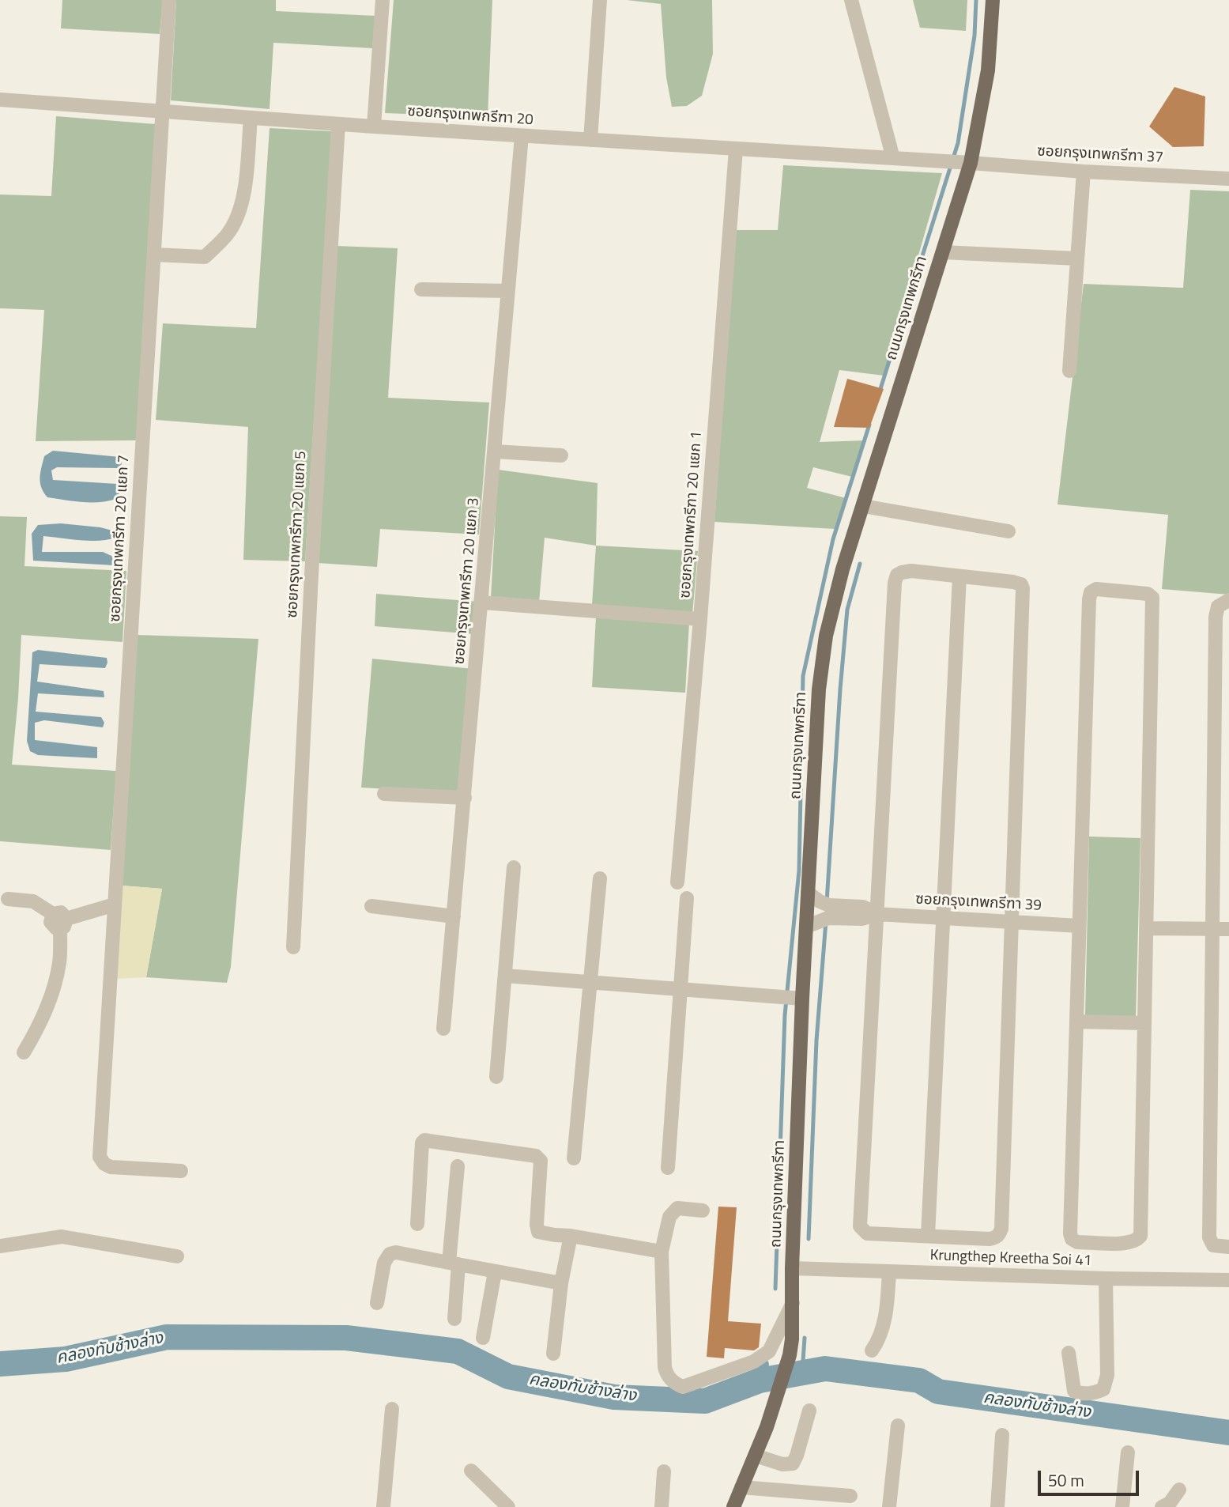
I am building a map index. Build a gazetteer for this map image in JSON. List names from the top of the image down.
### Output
{
  "streets": {
    "main road": ["ถนนกรุงเทพกรีฑา"],
    "street": [
      "ซอยกรุงเทพกรีฑา 20",
      "ซอยกรุงเทพกรีฑา 37",
      "ซอยกรุงเทพกรีฑา 20 แยก 1",
      "ซอยกรุงเทพกรีฑา 20 แยก 5",
      "ซอยกรุงเทพกรีฑา 20 แยก 7",
      "ซอยกรุงเทพกรีฑา 20 แยก 3",
      "ซอยกรุงเทพกรีฑา 39",
      "Krungthep Kreetha Soi 41"
    ]
  },
  "crossings": [
    ["ซอยกรุงเทพกรีฑา 20", "ซอยกรุงเทพกรีฑา 37"],
    ["ซอยกรุงเทพกรีฑา 20", "ซอยกรุงเทพกรีฑา 20 แยก 1"],
    ["ซอยกรุงเทพกรีฑา 20", "ซอยกรุงเทพกรีฑา 20 แยก 5"],
    ["ซอยกรุงเทพกรีฑา 20", "ซอยกรุงเทพกรีฑา 20 แยก 7"],
    ["ซอยกรุงเทพกรีฑา 20", "ซอยกรุงเทพกรีฑา 20 แยก 3"],
    ["ซอยกรุงเทพกรีฑา 37", "ถนนกรุงเทพกรีฑา"],
    ["ถนนกรุงเทพกรีฑา", "ซอยกรุงเทพกรีฑา 39"],
    ["ถนนกรุงเทพกรีฑา", "Krungthep Kreetha Soi 41"]
  ],
  "water": ["คลองทับช้างล่าง"],
  "scale_bar": "50 m"
}
